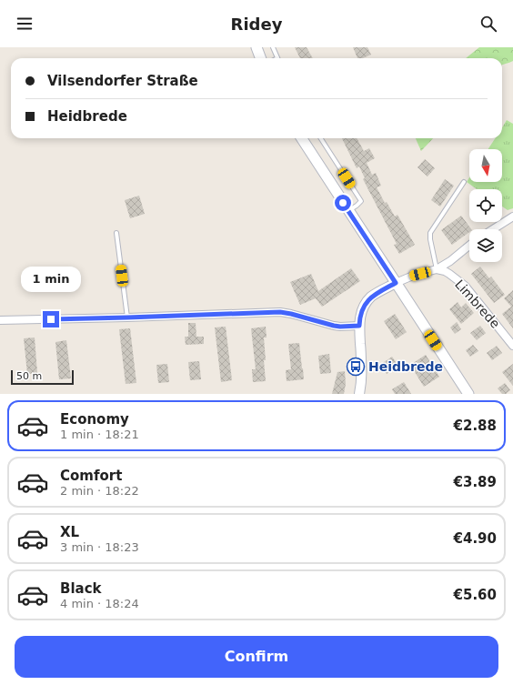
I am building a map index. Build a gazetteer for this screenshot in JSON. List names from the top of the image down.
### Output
{
  "streets": {
    "street": ["Limbrede"]
  },
  "places": {
    "bus stop": ["Heidbrede"]
  },
  "scale_bar": "50 m",
  "north": "bottom",
  "page": {
    "header": "Ridey",
    "banner": ["Vilsendorfer Straße", "Heidbrede"],
    "bubble": "1 min",
    "scale": "50 m",
    "list": [
      {
        "name": "Economy",
        "note": "1 min · 18:21",
        "value": "€2.88"
      },
      {
        "name": "Comfort",
        "note": "2 min · 18:22",
        "value": "€3.89"
      },
      {
        "name": "XL",
        "note": "3 min · 18:23",
        "value": "€4.90"
      },
      {
        "name": "Black",
        "note": "4 min · 18:24",
        "value": "€5.60"
      }
    ],
    "buttons": "Confirm"
  }
}
